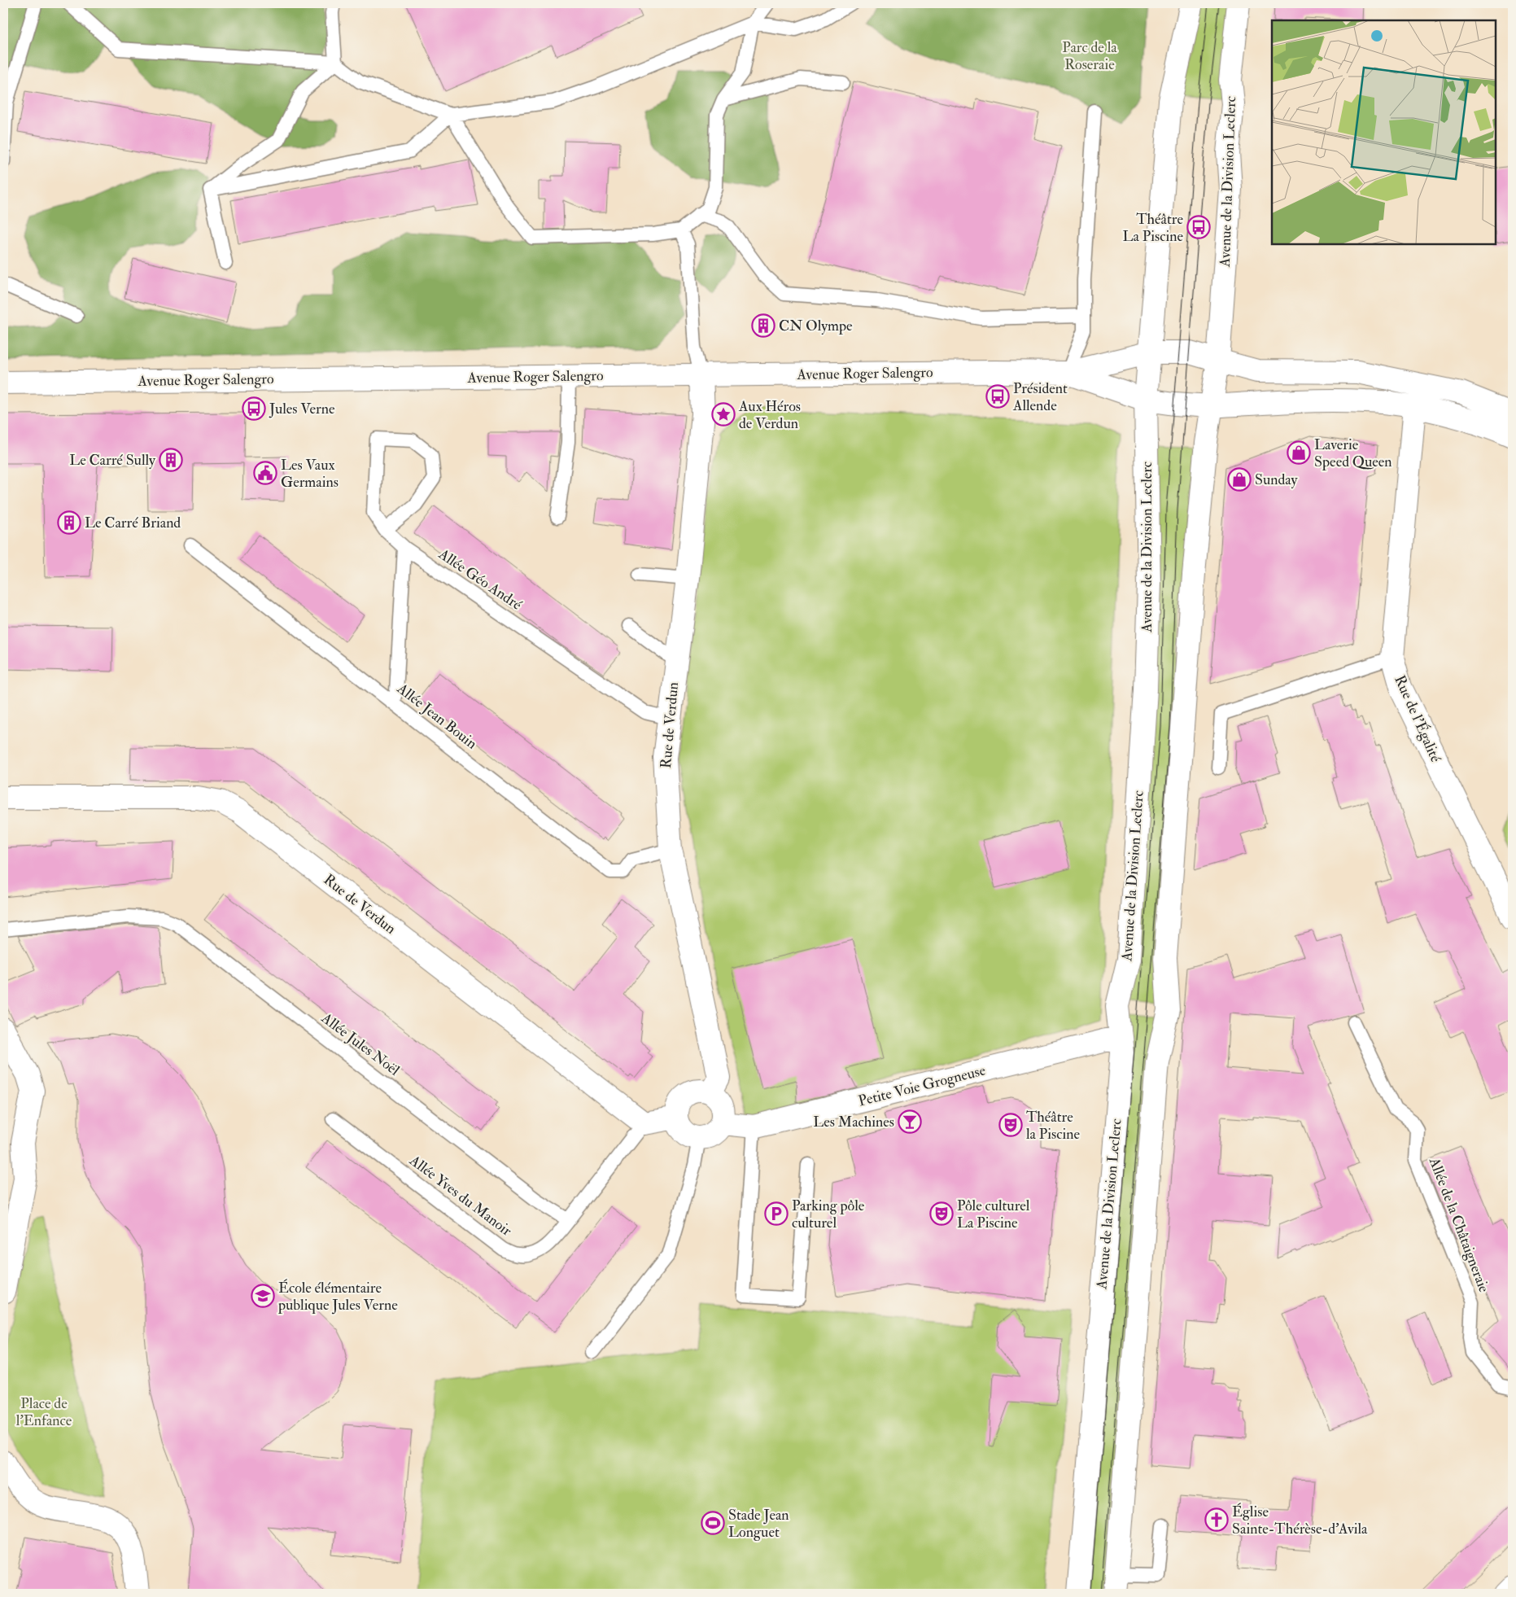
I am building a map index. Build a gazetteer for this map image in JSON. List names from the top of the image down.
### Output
{
  "streets": {
    "main road": [
      "Avenue de la Division Leclerc",
      "Avenue Roger Salengro",
      "Rue de l'Égalité",
      "Rue de Verdun",
      "Petite Voie Grogneuse"
    ],
    "lane": [
      "Allée Géo André",
      "Allée Jean Bouin",
      "Allée Jules Noël",
      "Allée Yves du Manoir",
      "Allée de la Châtaigneraie"
    ]
  },
  "crossings": [
    ["Avenue de la Division Leclerc", "Avenue Roger Salengro"],
    ["Avenue de la Division Leclerc", "Petite Voie Grogneuse"],
    ["Avenue Roger Salengro", "Rue de l'Égalité"],
    ["Avenue Roger Salengro", "Rue de Verdun"],
    ["Allée Géo André", "Rue de Verdun"],
    ["Allée Jean Bouin", "Rue de Verdun"],
    ["Rue de Verdun", "Petite Voie Grogneuse"],
    ["Allée Jules Noël", "Allée Yves du Manoir"]
  ],
  "parks": ["Parc de la Roseraie", "Place de l'Enfance"],
  "places": {
    "bus stop": ["Théâtre La Piscine", "Président Allende", "Jules Verne"],
    "building": ["CN Olympe", "Le Carré Sully", "Le Carré Briand"],
    "place": ["Aux Héros de Verdun"],
    "shop": ["Laverie Speed Queen", "Sunday"],
    "public building": ["Les Vaux Germains"],
    "bar": ["Les Machines"],
    "theatre": ["Théâtre la Piscine", "Pôle culturel La Piscine"],
    "parking": ["Parking pôle culturel"],
    "school or university": ["École élémentaire publique Jules Verne"],
    "church": ["Église Sainte-Thérèse-d'Avila"],
    "sports": ["Stade Jean Longuet"]
  }
}
